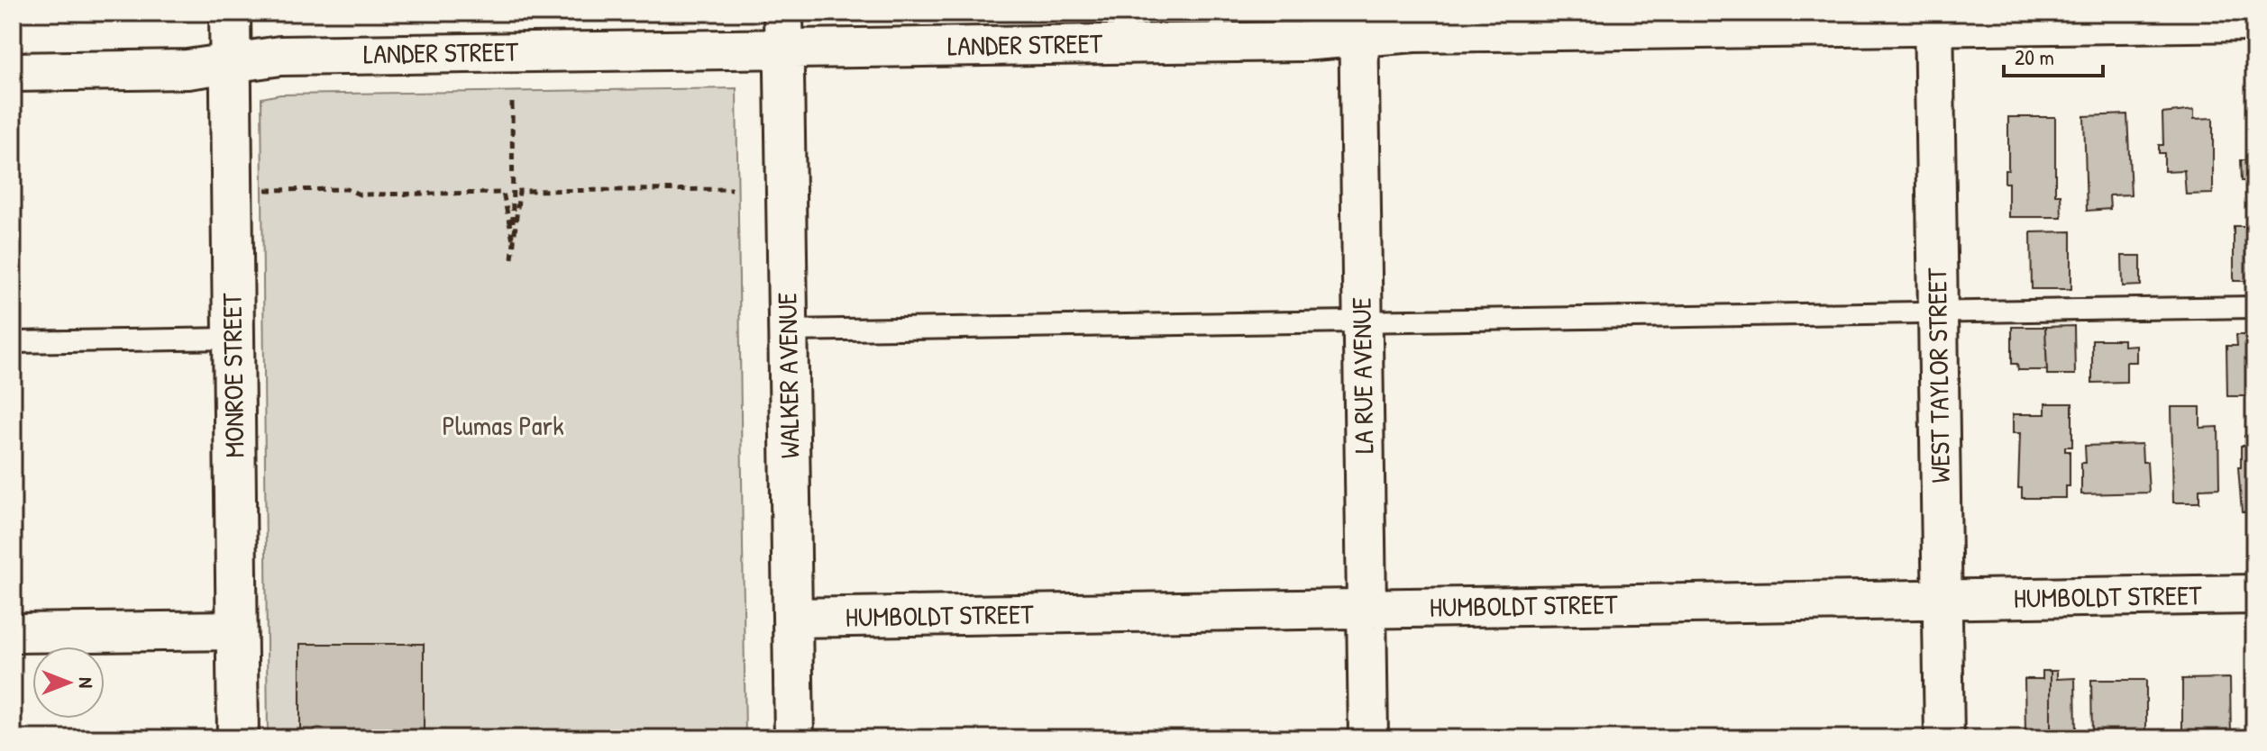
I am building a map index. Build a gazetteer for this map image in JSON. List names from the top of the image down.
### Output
{
  "streets": {
    "street": [
      "LANDER STREET",
      "MONROE STREET",
      "WALKER AVENUE",
      "LA RUE AVENUE",
      "WEST TAYLOR STREET",
      "HUMBOLDT STREET"
    ]
  },
  "crossings": [
    ["LANDER STREET", "MONROE STREET"],
    ["LANDER STREET", "WALKER AVENUE"],
    ["LANDER STREET", "LA RUE AVENUE"],
    ["LANDER STREET", "WEST TAYLOR STREET"],
    ["WALKER AVENUE", "HUMBOLDT STREET"],
    ["LA RUE AVENUE", "HUMBOLDT STREET"],
    ["WEST TAYLOR STREET", "HUMBOLDT STREET"]
  ],
  "parks": ["Plumas Park"],
  "scale_bar": "20 m",
  "north": "right"
}
